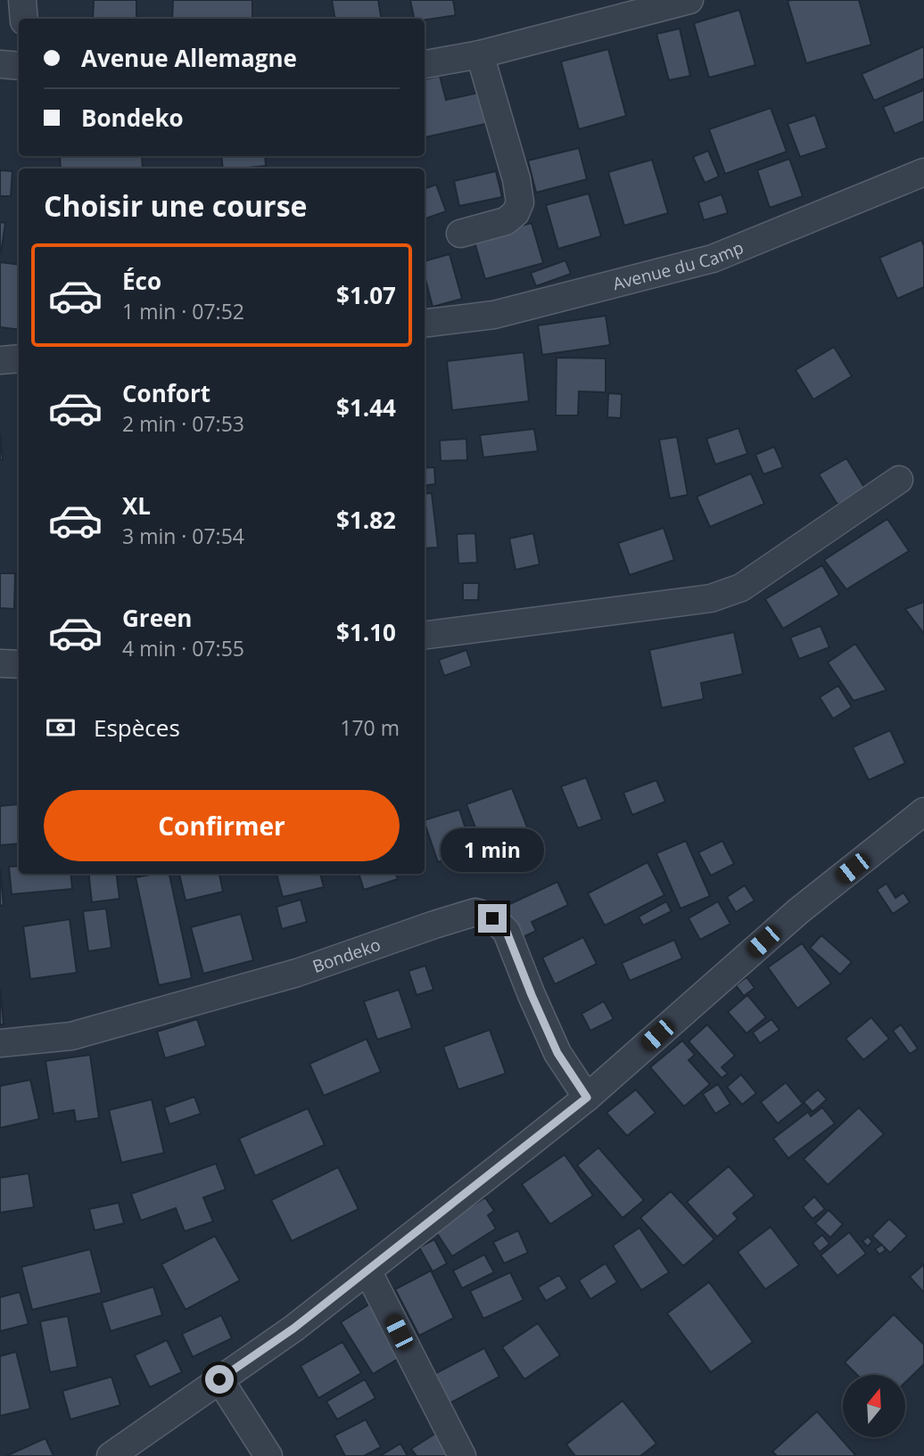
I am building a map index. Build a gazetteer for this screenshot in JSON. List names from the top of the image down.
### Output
{
  "streets": {
    "street": ["Avenue du Camp", "Bondeko"]
  },
  "north": "top",
  "page": {
    "banner": ["Avenue Allemagne", "Bondeko"],
    "heading": "Choisir une course",
    "list": [
      {
        "name": "Éco",
        "note": "1 min · 07:52",
        "value": "$1.07"
      },
      {
        "name": "Confort",
        "note": "2 min · 07:53",
        "value": "$1.44"
      },
      {
        "name": "XL",
        "note": "3 min · 07:54",
        "value": "$1.82"
      },
      {
        "name": "Green",
        "note": "4 min · 07:55",
        "value": "$1.10"
      }
    ],
    "pay": ["Espèces", "170 m"],
    "buttons": "Confirmer",
    "bubble": "1 min"
  }
}
